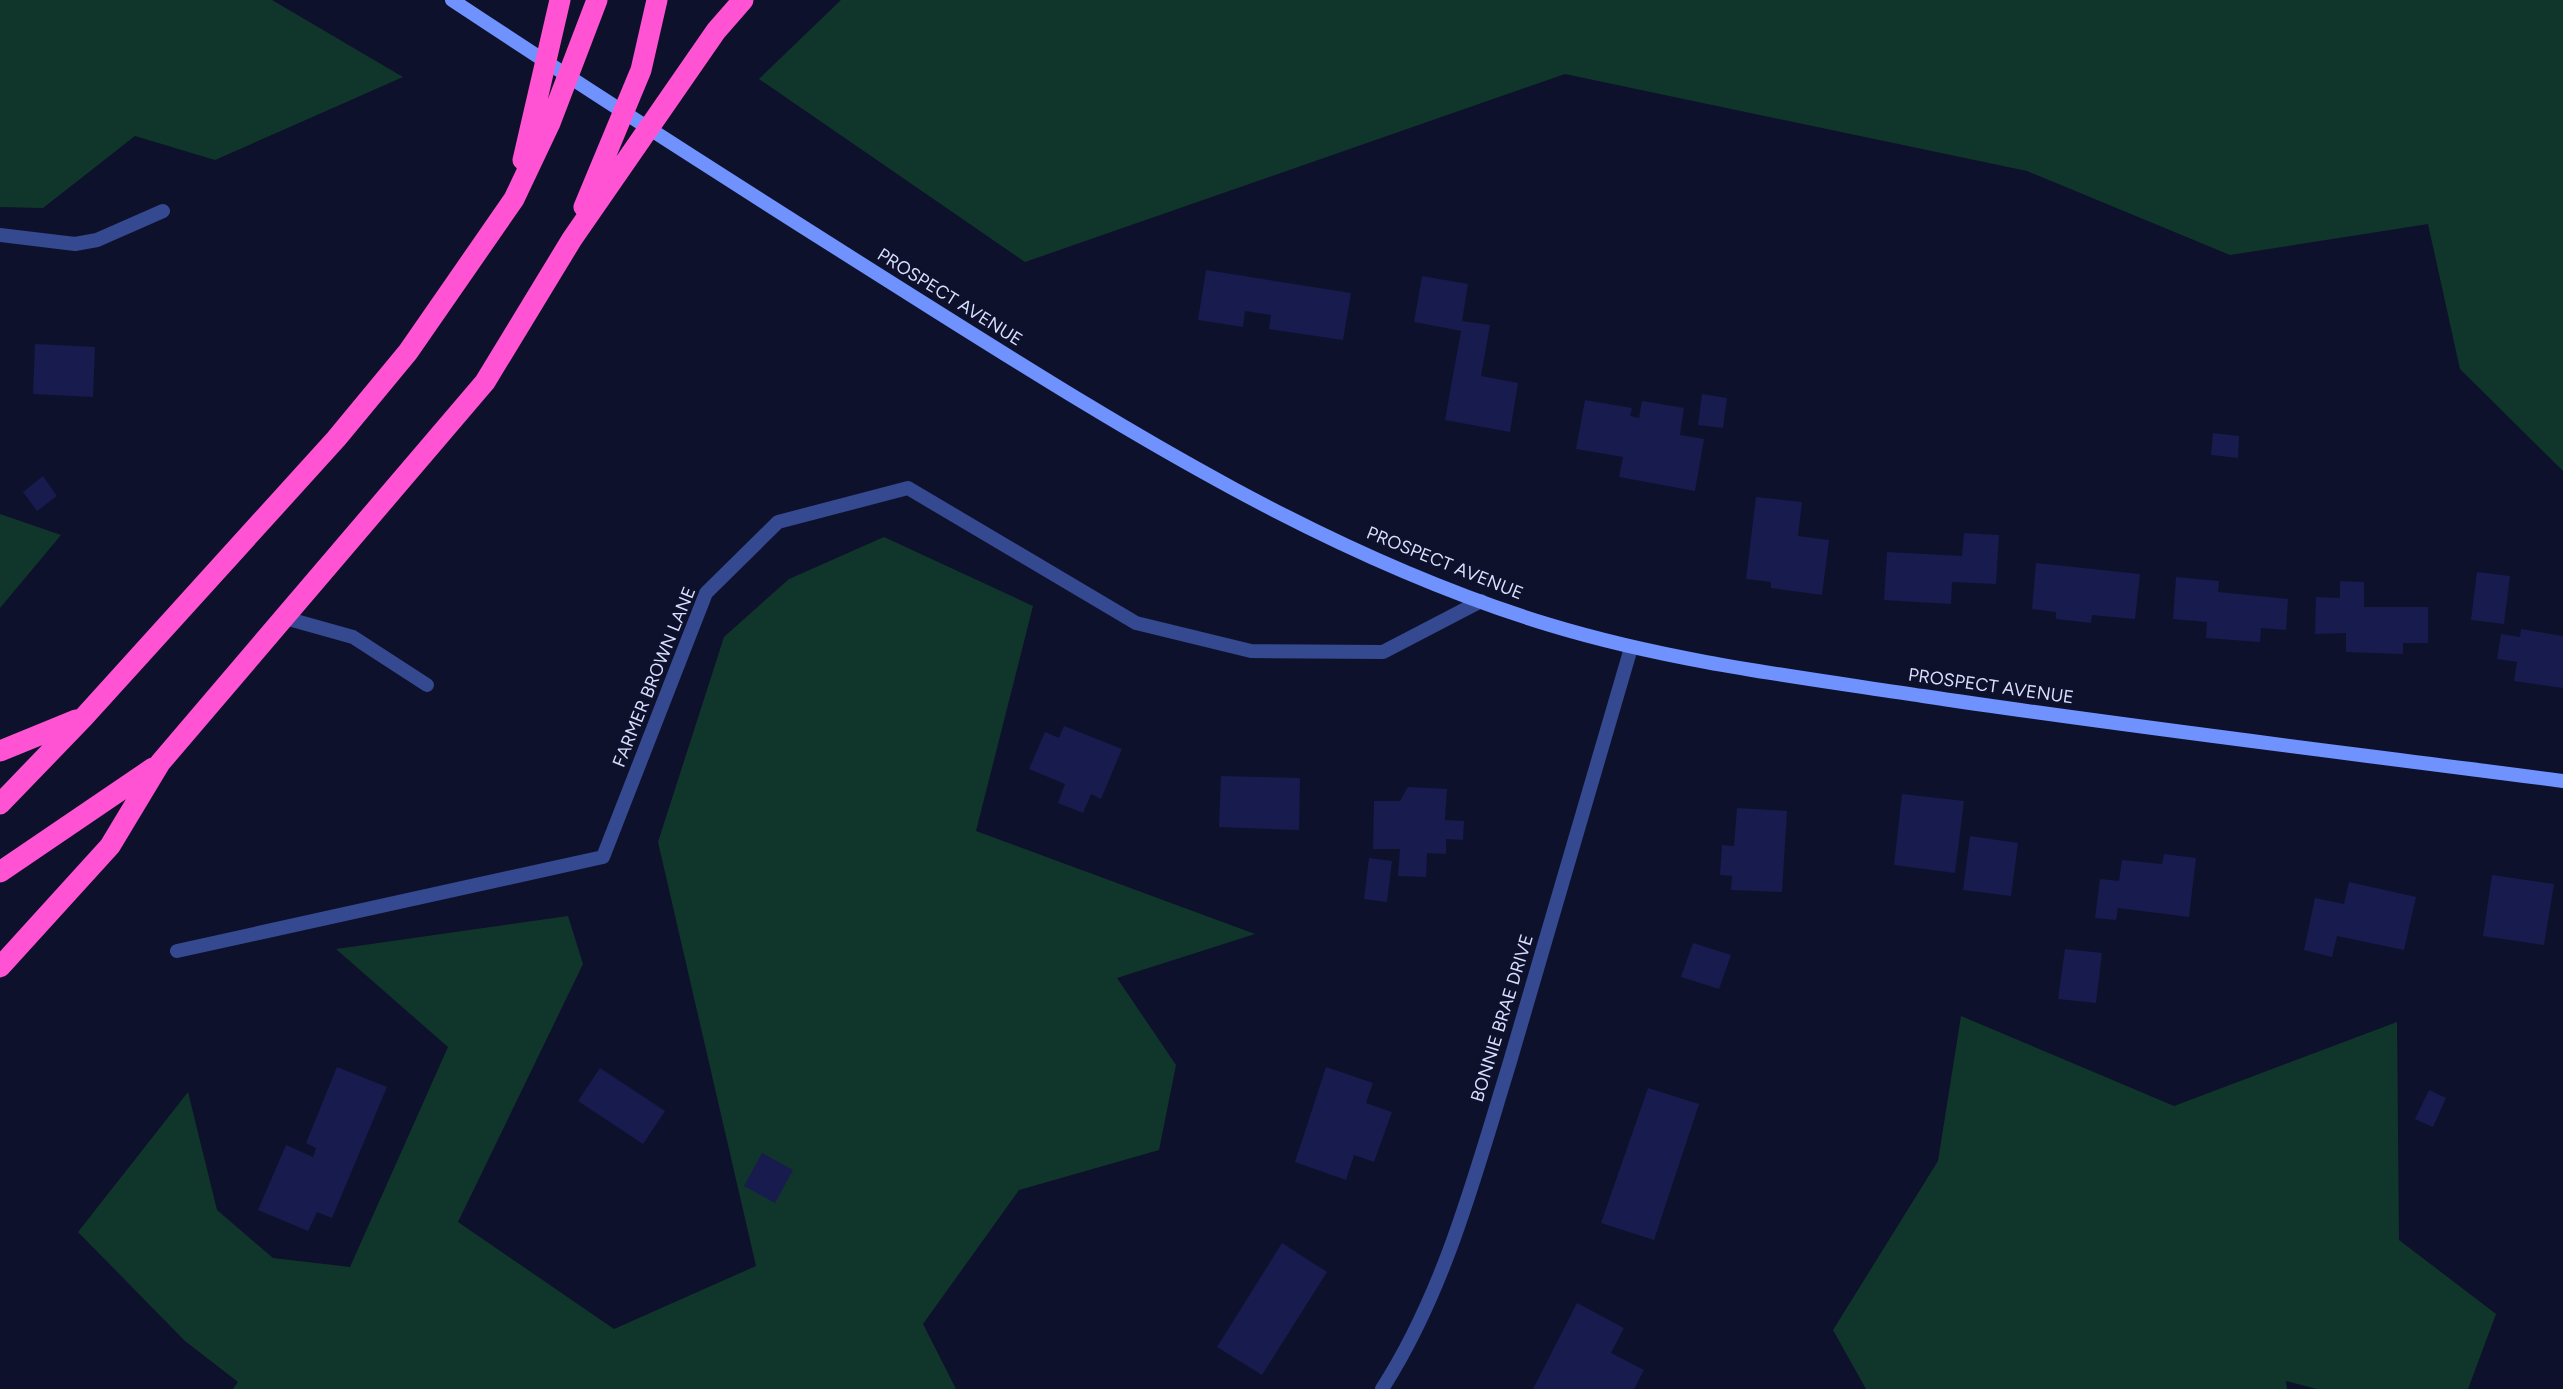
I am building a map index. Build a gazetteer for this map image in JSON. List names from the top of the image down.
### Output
{
  "streets": {
    "street": ["PROSPECT AVENUE", "FARMER BROWN LANE", "BONNIE BRAE DRIVE"]
  },
  "crossings": [
    ["PROSPECT AVENUE", "FARMER BROWN LANE"],
    ["PROSPECT AVENUE", "BONNIE BRAE DRIVE"]
  ]
}
